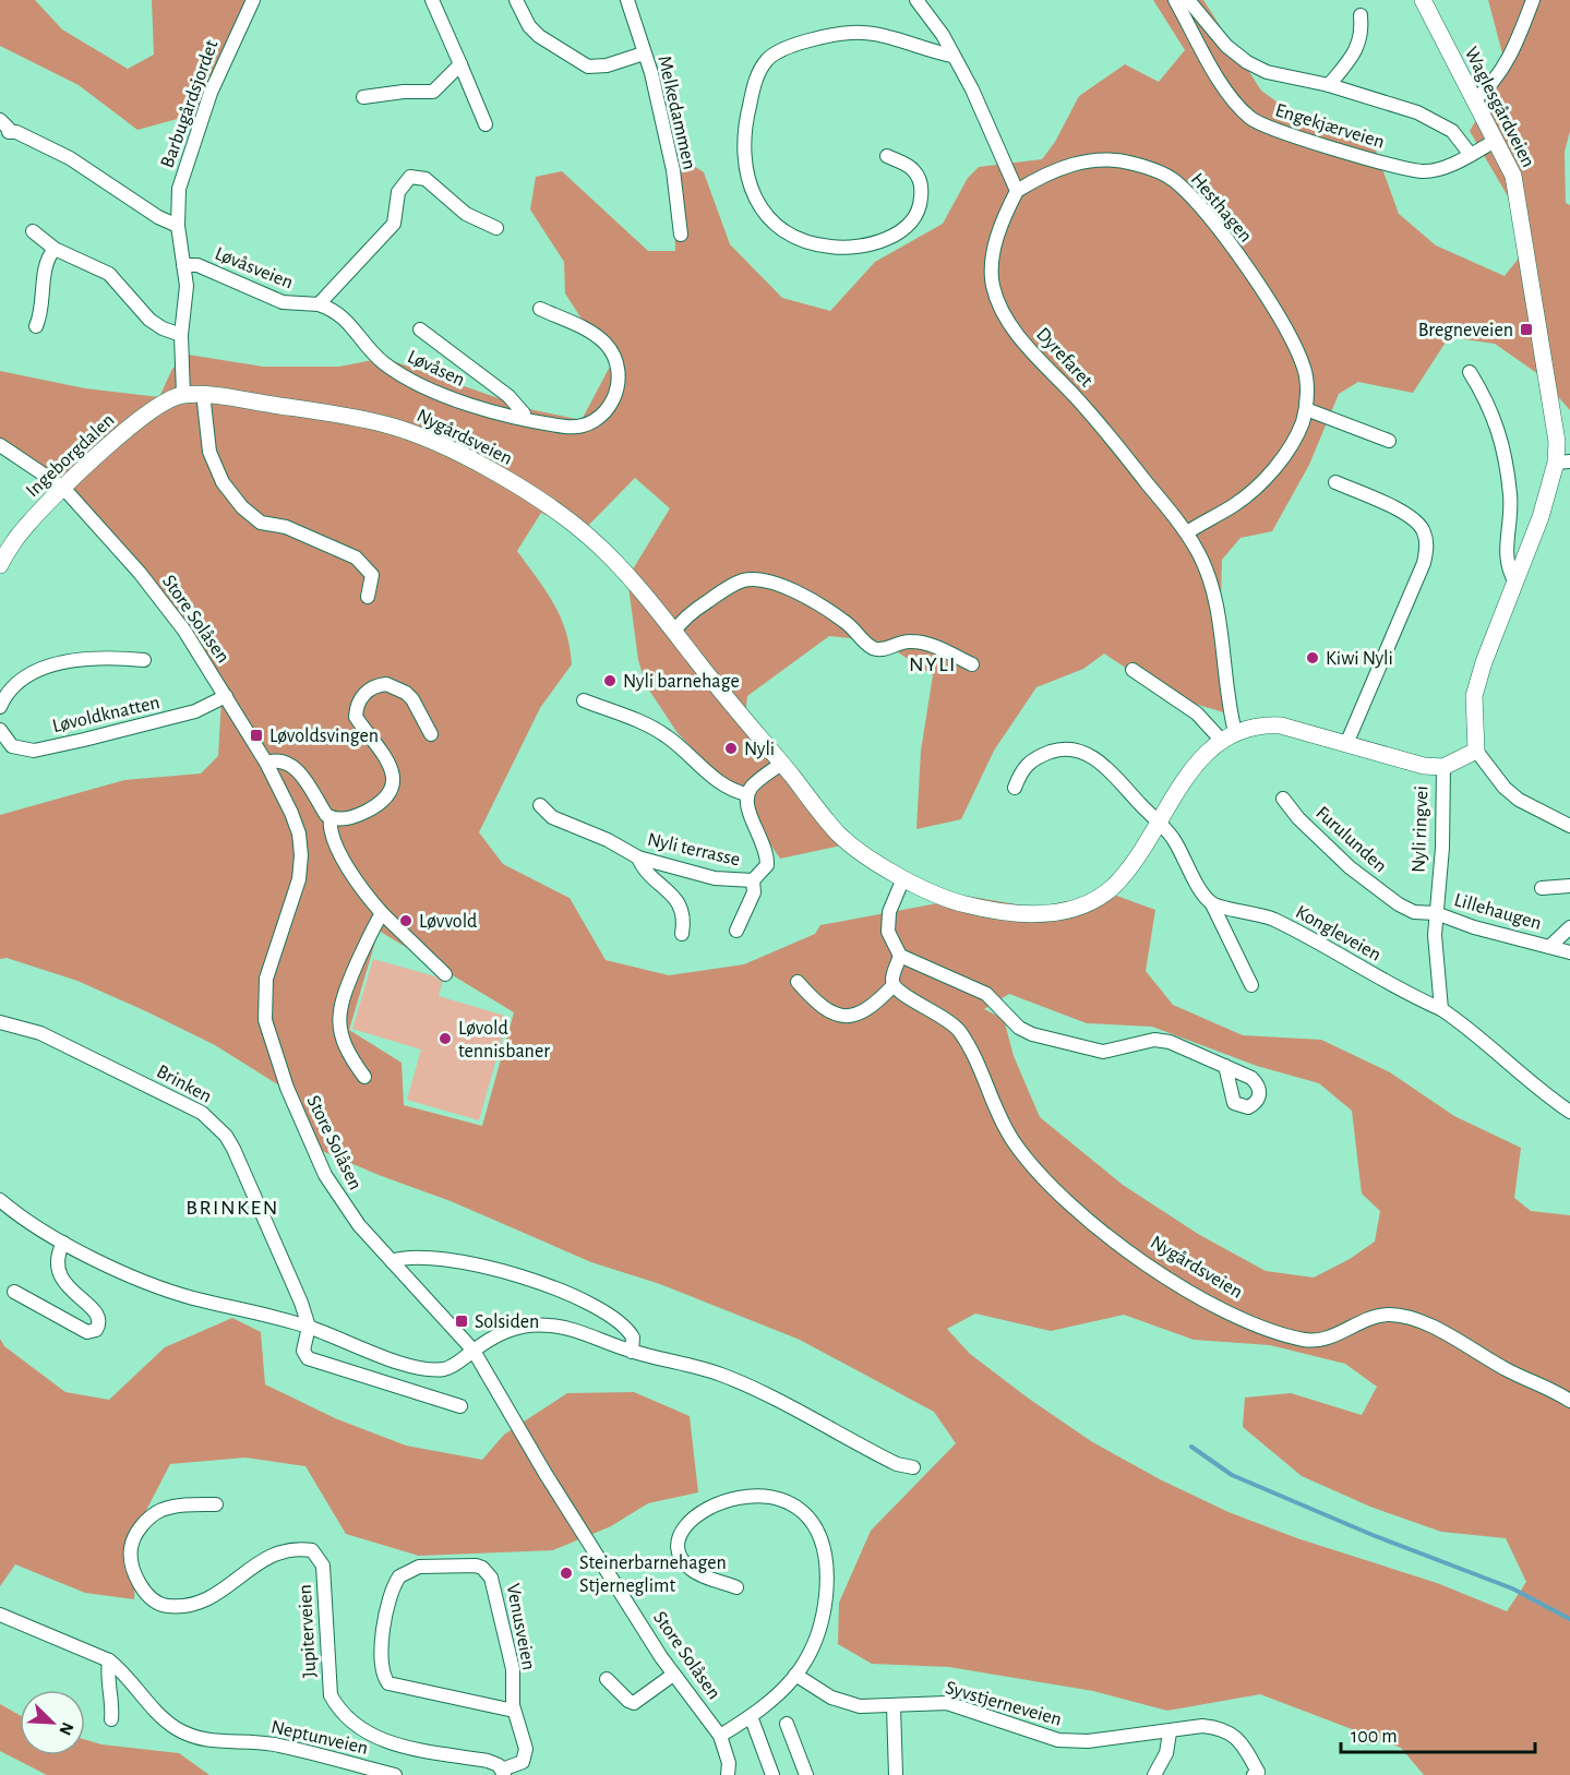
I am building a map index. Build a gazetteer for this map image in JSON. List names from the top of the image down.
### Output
{
  "streets": {
    "main road": [
      "Waglesgårdveien",
      "Nygårdsveien",
      "Ingeborgdalen",
      "Nyli ringvei"
    ],
    "street": [
      "Barbugårdsjordet",
      "Melkedammen",
      "Engekjærveien",
      "Hesthagen",
      "Løvåsveien",
      "Dyrefaret",
      "Løvåsen",
      "Store Solåsen",
      "Løvoldknatten",
      "Furulunden",
      "Nyli terrasse",
      "Lillehaugen",
      "Kongleveien",
      "Brinken",
      "Venusveien",
      "Jupiterveien",
      "Syvstjerneveien",
      "Neptunveien"
    ]
  },
  "crossings": [
    ["Waglesgårdveien", "Engekjærveien"],
    ["Hesthagen", "Dyrefaret"],
    ["Løvåsveien", "Løvåsen"],
    ["Dyrefaret", "Nyli ringvei"],
    ["Nygårdsveien", "Ingeborgdalen"],
    ["Nygårdsveien", "Nyli ringvei"],
    ["Ingeborgdalen", "Store Solåsen"],
    ["Store Solåsen", "Løvoldknatten"],
    ["Nyli ringvei", "Furulunden"],
    ["Nyli ringvei", "Lillehaugen"],
    ["Nyli ringvei", "Kongleveien"],
    ["Furulunden", "Lillehaugen"],
    ["Venusveien", "Jupiterveien"]
  ],
  "districts": ["NYLI", "BRINKEN"],
  "places": {
    "transit": ["Bregneveien", "Løvoldsvingen", "Solsiden"],
    "other": [
      "Kiwi Nyli",
      "Nyli barnehage",
      "Nyli",
      "Løvvold",
      "Løvold tennisbaner",
      "Steinerbarnehagen Stjerneglimt"
    ]
  },
  "scale_bar": "100 m",
  "north": "bottom right"
}
